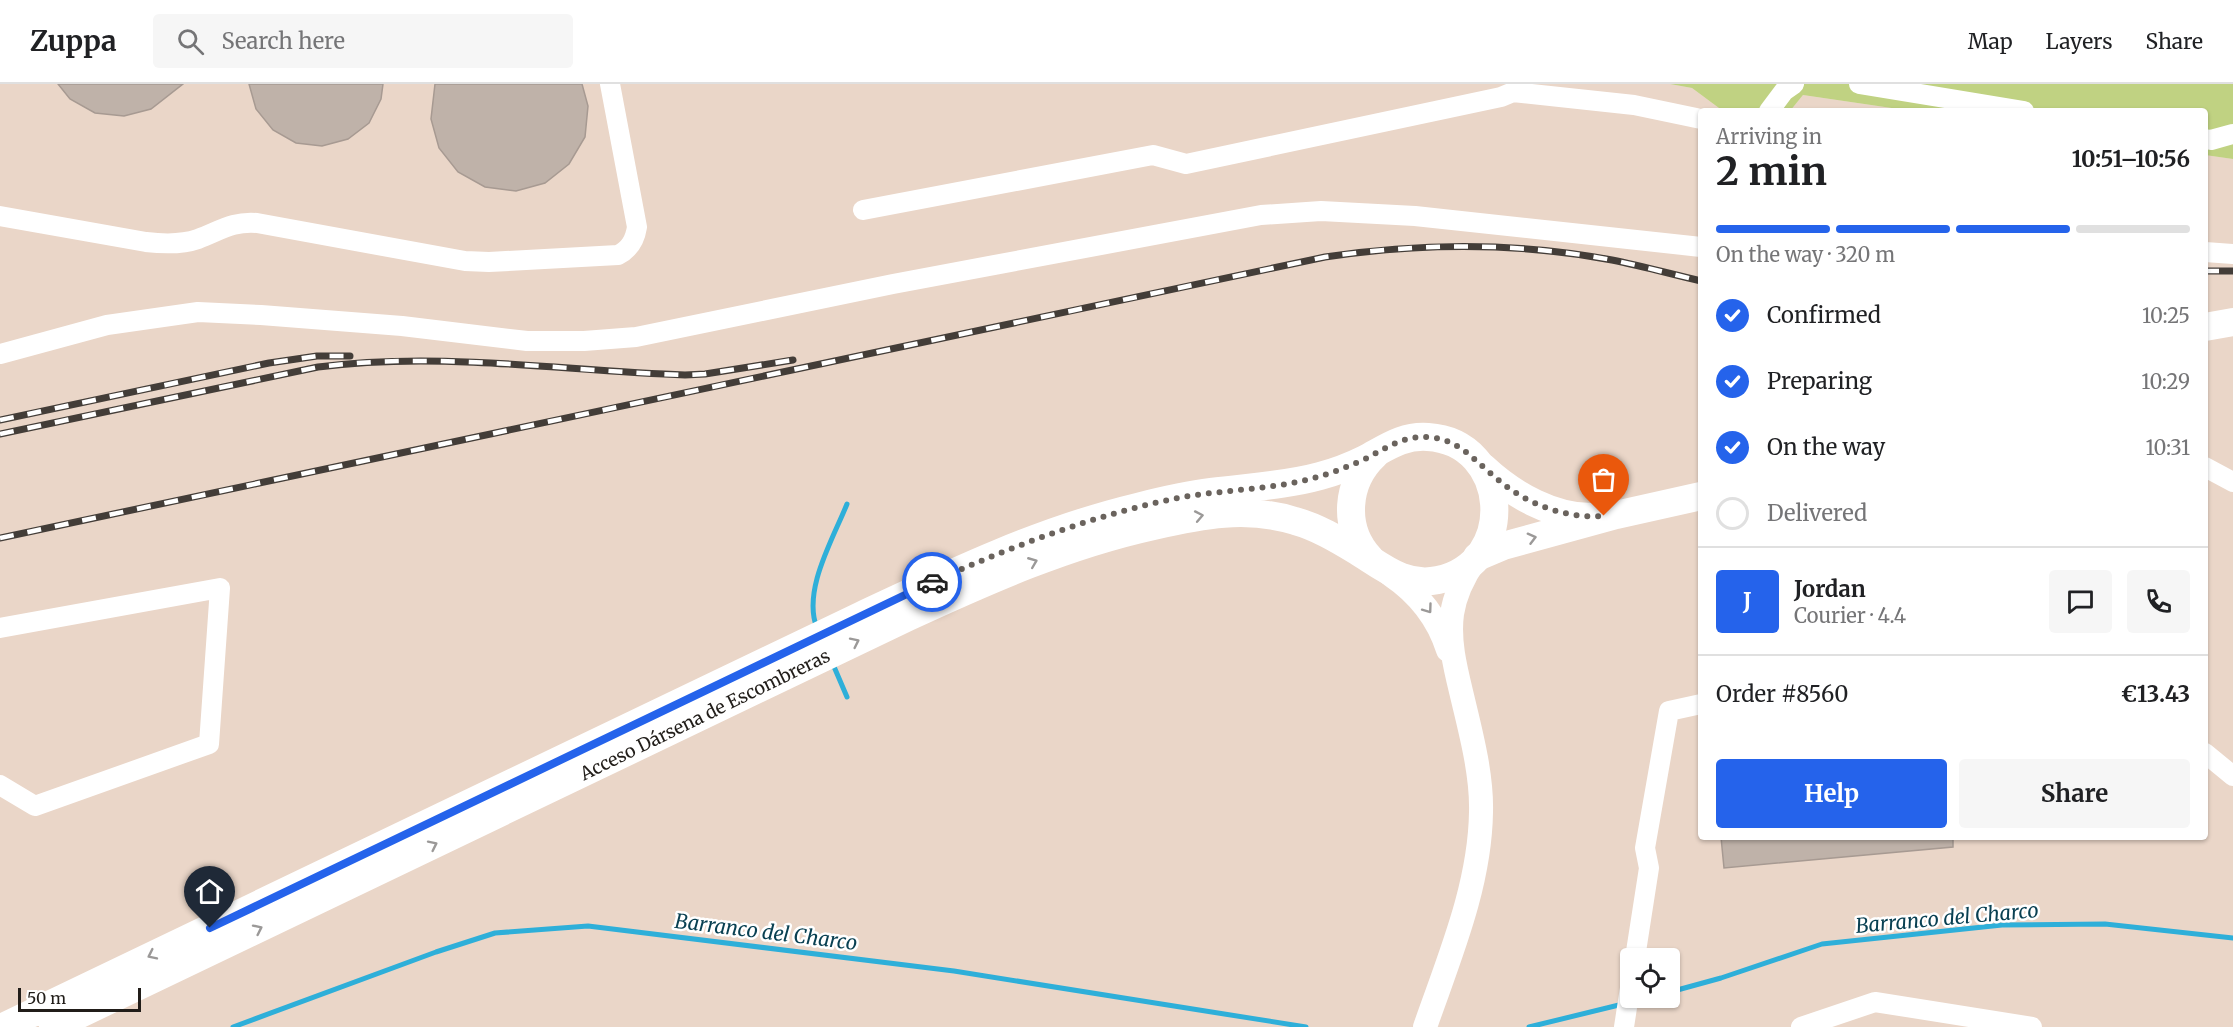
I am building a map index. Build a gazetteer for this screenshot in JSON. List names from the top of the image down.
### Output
{
  "streets": {
    "highway": ["Acceso Dársena de Escombreras"]
  },
  "water": ["Barranco del Charco"],
  "scale_bar": "50 m",
  "page": {
    "header": "Zuppa",
    "search": "Search here",
    "nav": ["Map", "Layers", "Share"],
    "heading": ["2 min", "Arriving in", "10:51–10:56"],
    "panel": [
      "Jordan",
      "Courier · 4.4",
      "Order #8560",
      "€13.43"
    ],
    "bar": "On the way · 320 m",
    "list": [
      ["Confirmed", "10:25"],
      ["Preparing", "10:29"],
      ["On the way", "10:31"],
      "Delivered"
    ],
    "round": "J",
    "buttons": ["Help", "Share"],
    "scale": "50 m"
  }
}
